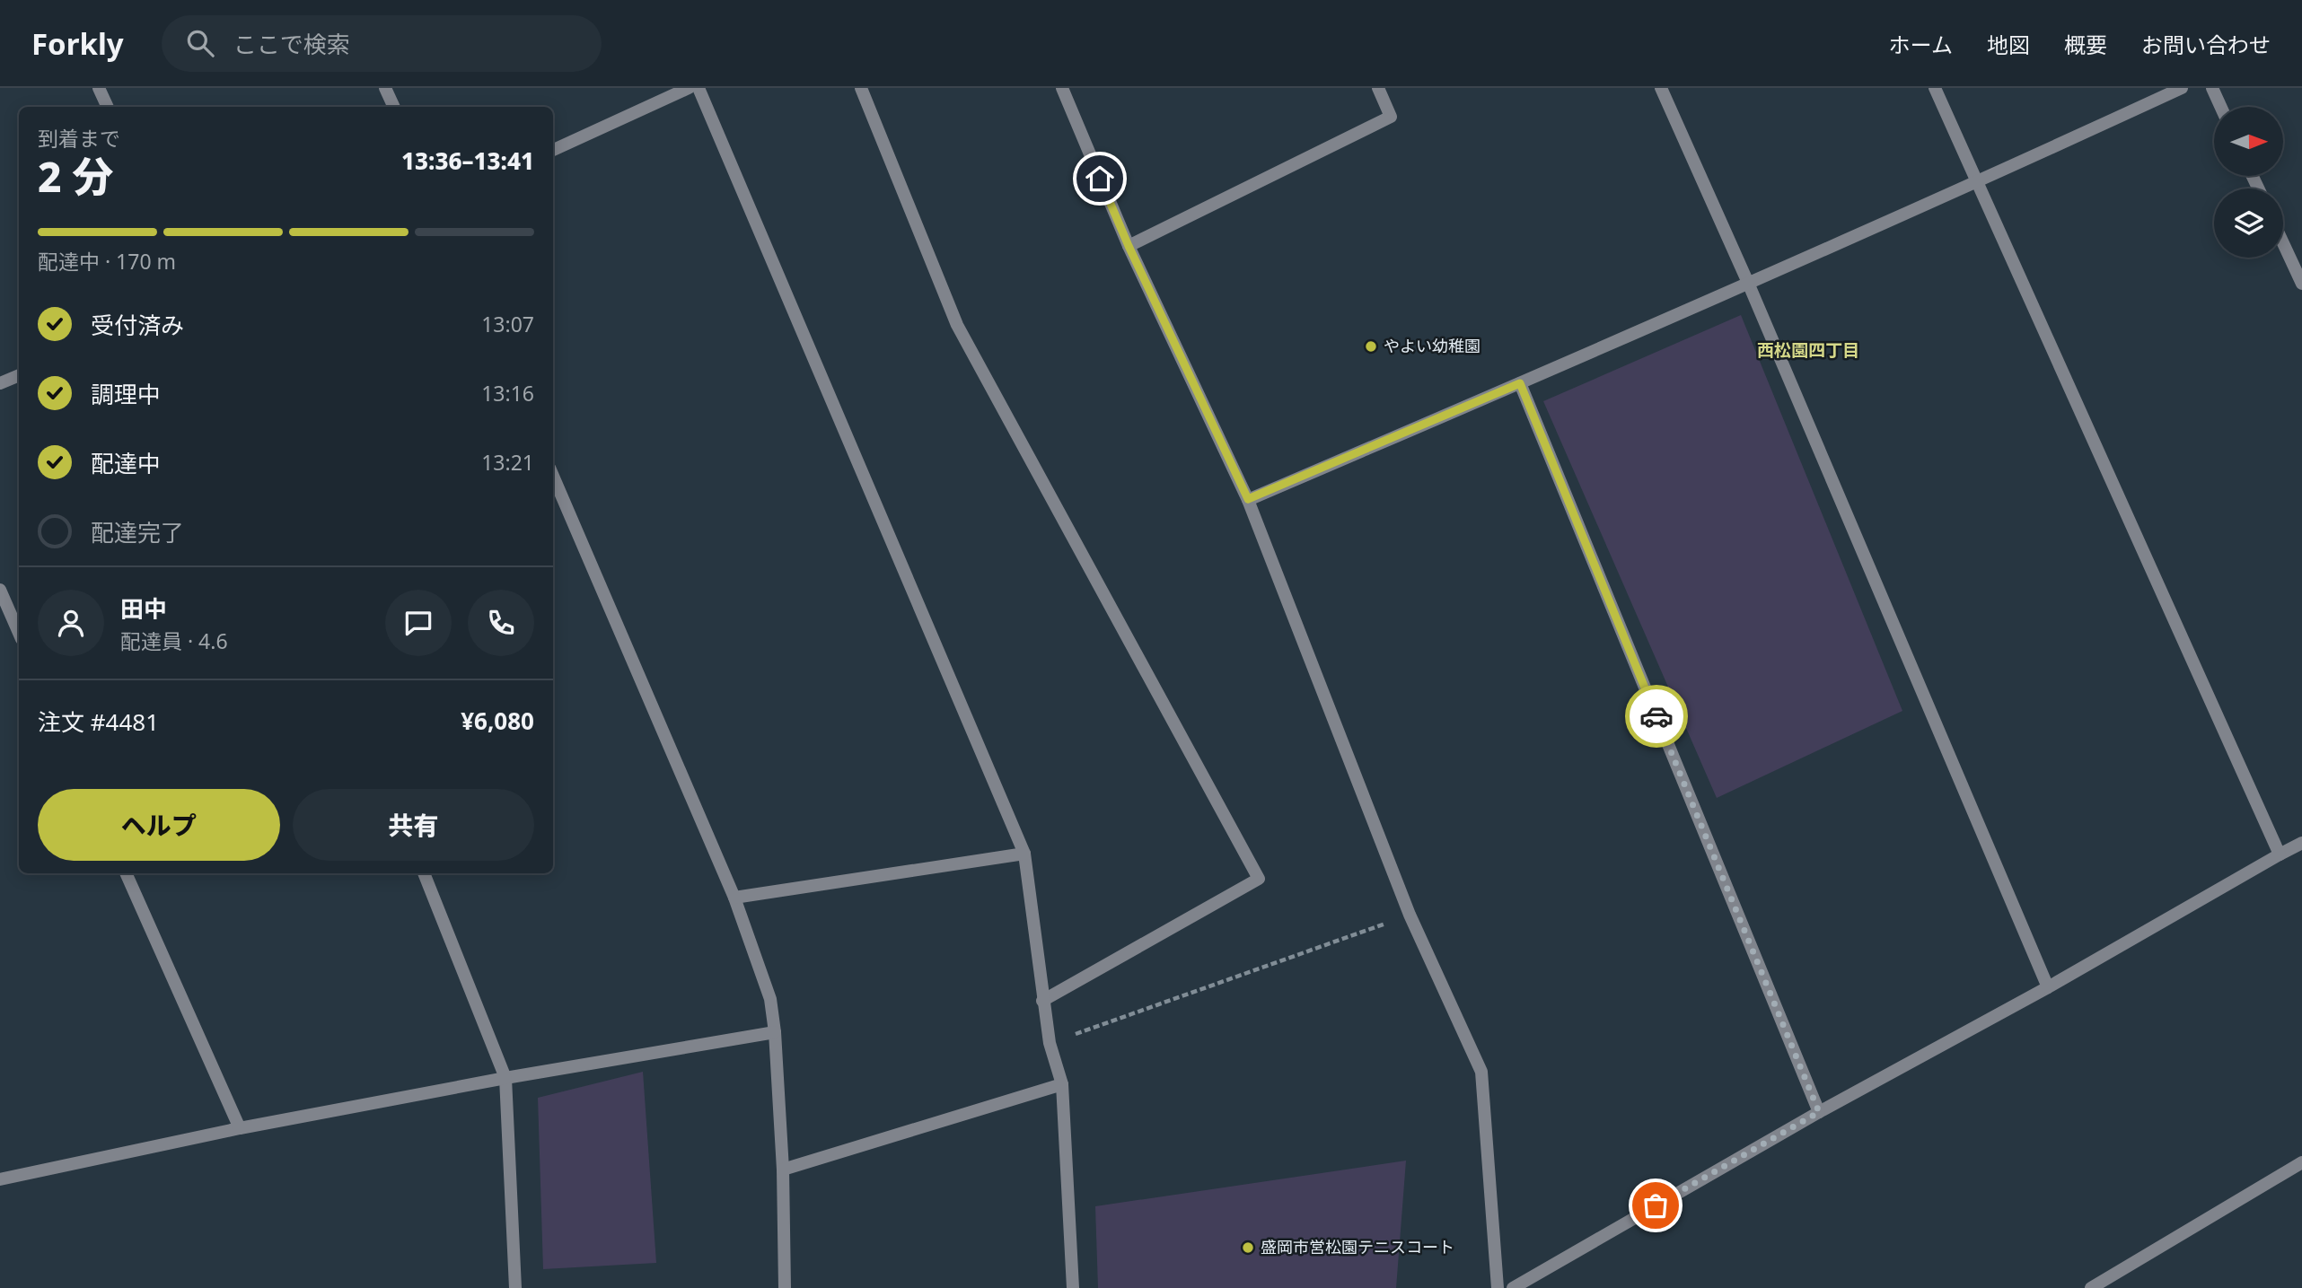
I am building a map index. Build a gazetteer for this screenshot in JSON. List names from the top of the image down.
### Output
{
  "districts": ["西松園四丁目"],
  "places": ["やよい幼稚園", "盛岡市営松園テニスコート"],
  "north": "right",
  "page": {
    "header": "Forkly",
    "search": "ここで検索",
    "nav": [
      "ホーム",
      "地図",
      "概要",
      "お問い合わせ"
    ],
    "heading": ["2 分", "到着まで", "13:36–13:41"],
    "panel": [
      "田中",
      "配達員 · 4.6",
      "注文 #4481",
      "¥6,080"
    ],
    "bar": "配達中 · 170 m",
    "list": [
      ["受付済み", "13:07"],
      ["調理中", "13:16"],
      ["配達中", "13:21"],
      "配達完了"
    ],
    "buttons": ["ヘルプ", "共有"]
  }
}
